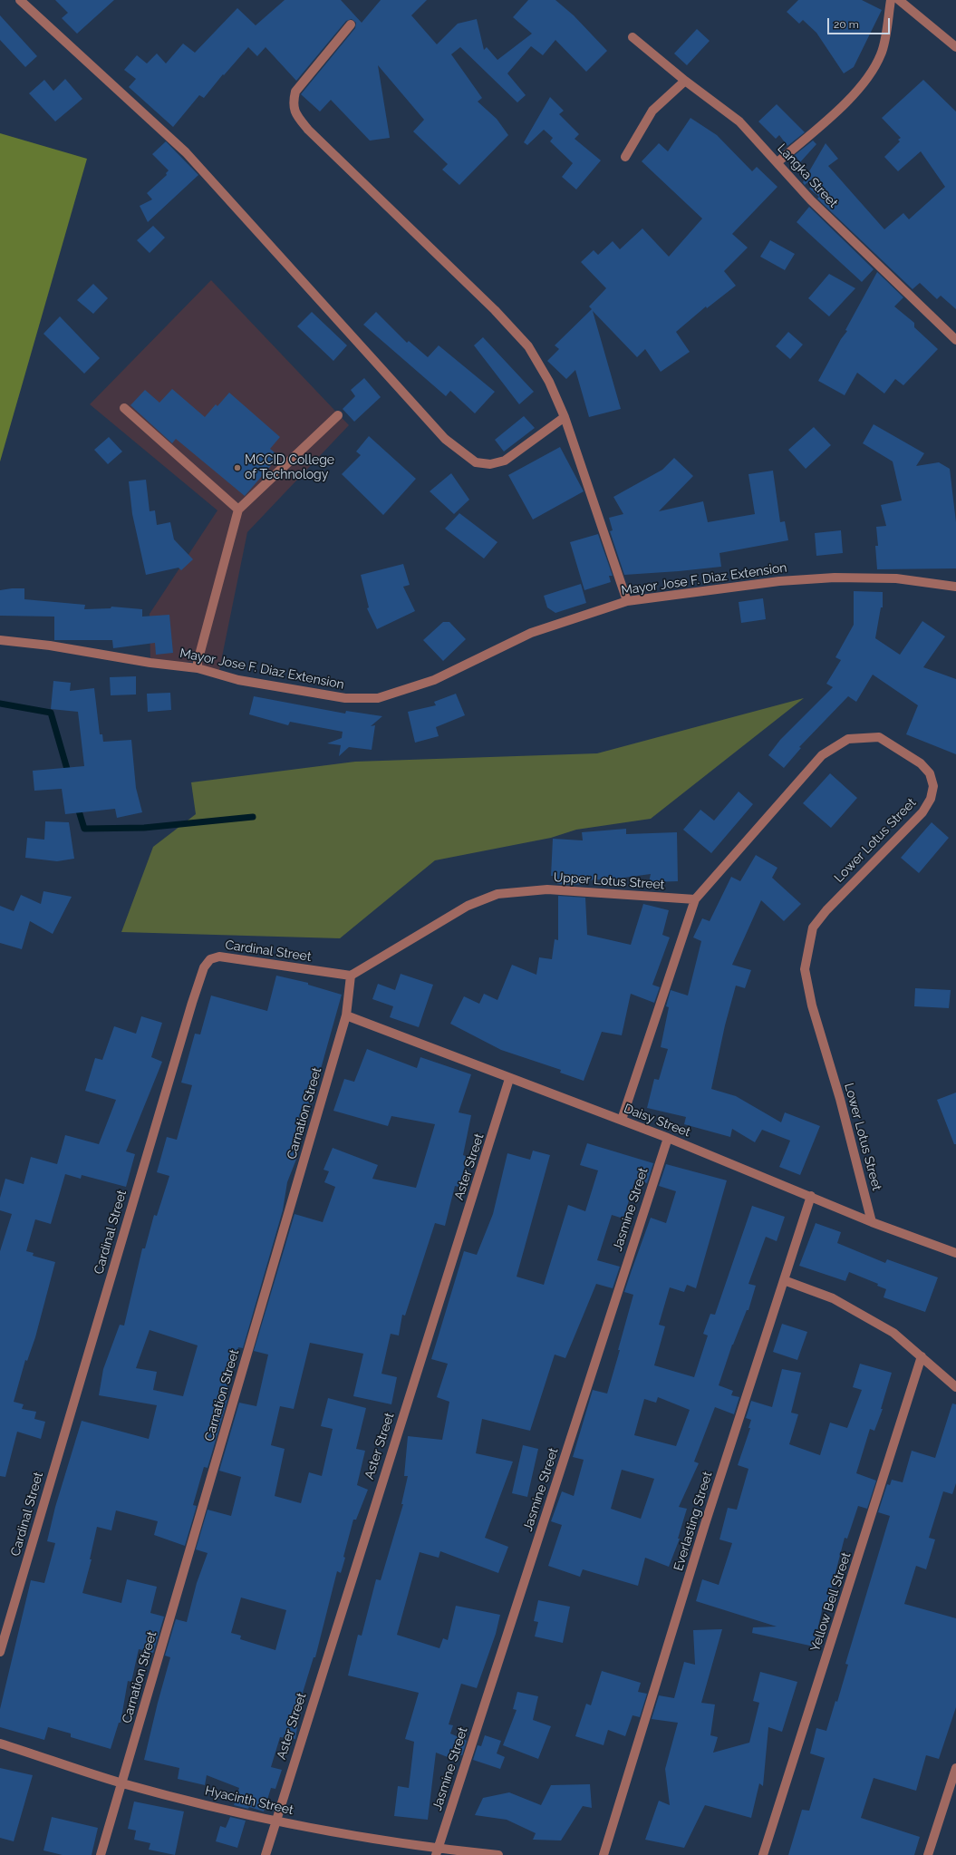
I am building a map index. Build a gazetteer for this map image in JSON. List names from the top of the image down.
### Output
{
  "streets": {
    "street": [
      "Langka Street",
      "Mayor Jose F. Diaz Extension",
      "Lower Lotus Street",
      "Upper Lotus Street",
      "Cardinal Street",
      "Carnation Street",
      "Daisy Street",
      "Aster Street",
      "Jasmine Street",
      "Everlasting Street",
      "Yellow Bell Street",
      "Hyacinth Street"
    ]
  },
  "crossings": [
    ["Lower Lotus Street", "Upper Lotus Street"],
    ["Lower Lotus Street", "Daisy Street"],
    ["Upper Lotus Street", "Cardinal Street"],
    ["Carnation Street", "Daisy Street"],
    ["Carnation Street", "Hyacinth Street"],
    ["Daisy Street", "Aster Street"],
    ["Daisy Street", "Jasmine Street"],
    ["Daisy Street", "Everlasting Street"],
    ["Aster Street", "Hyacinth Street"],
    ["Jasmine Street", "Hyacinth Street"]
  ],
  "places": ["MCCID College of Technology"],
  "scale_bar": "20 m"
}
